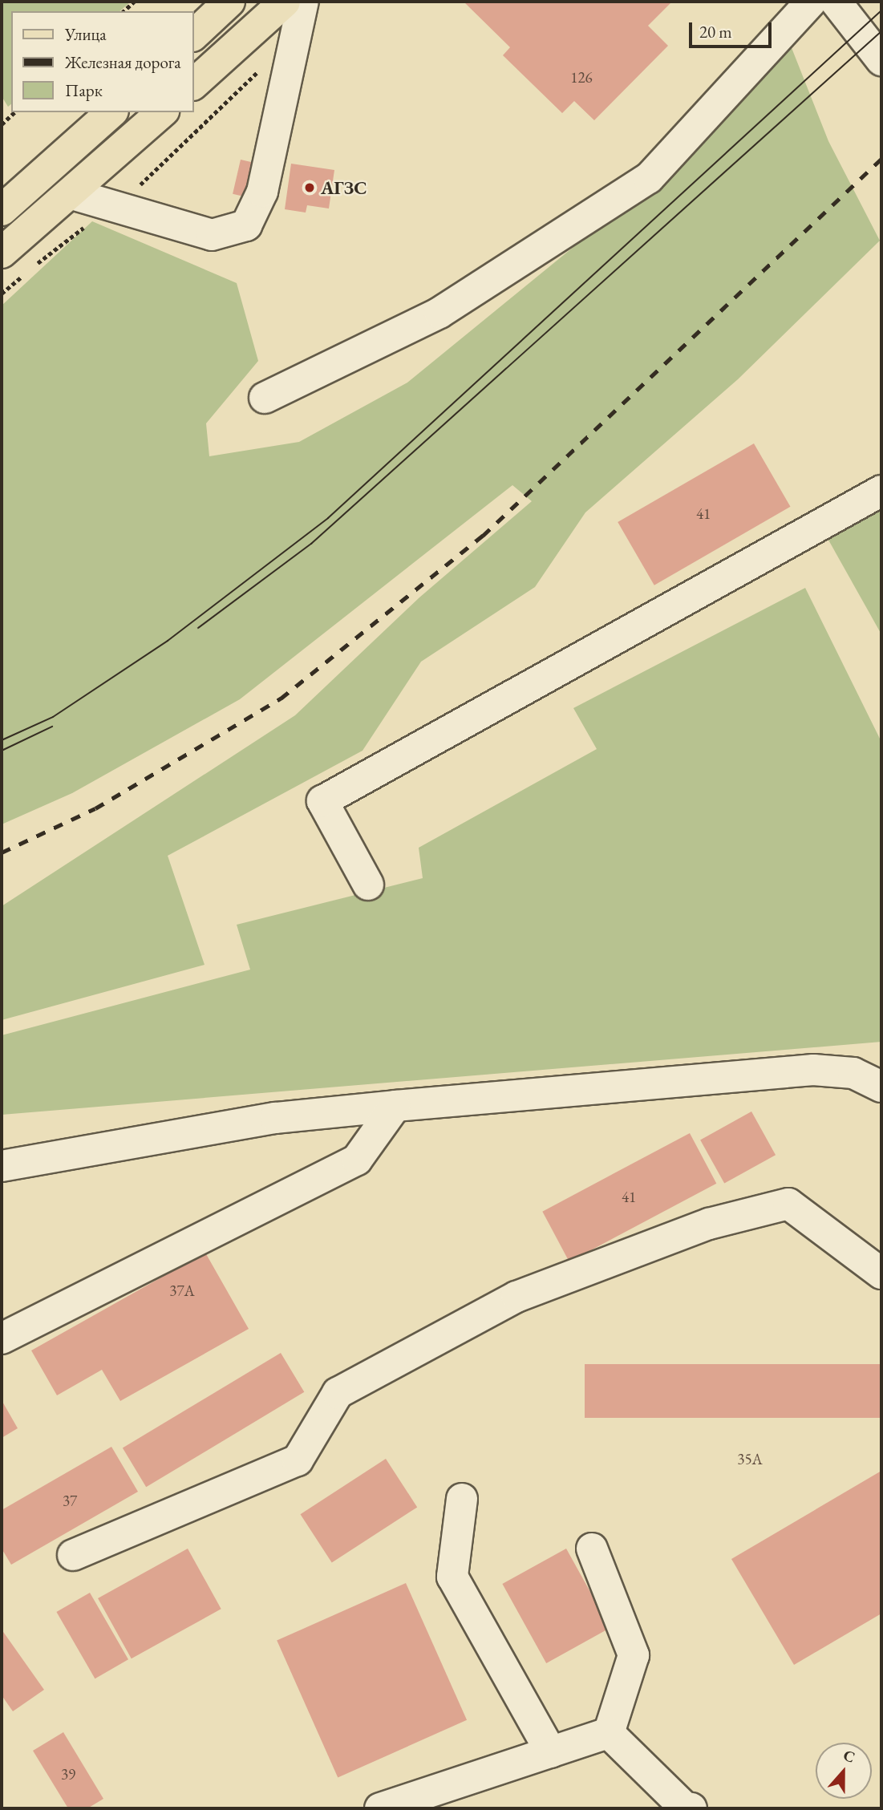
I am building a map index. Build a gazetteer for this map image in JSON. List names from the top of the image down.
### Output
{
  "places": ["АГЗС"],
  "house_numbers": [
    "126",
    "41",
    "41",
    "37А",
    "35А",
    "37",
    "39"
  ],
  "legend": ["Улица", "Железная дорога", "Парк"],
  "scale_bar": "20 m",
  "north": "top"
}
